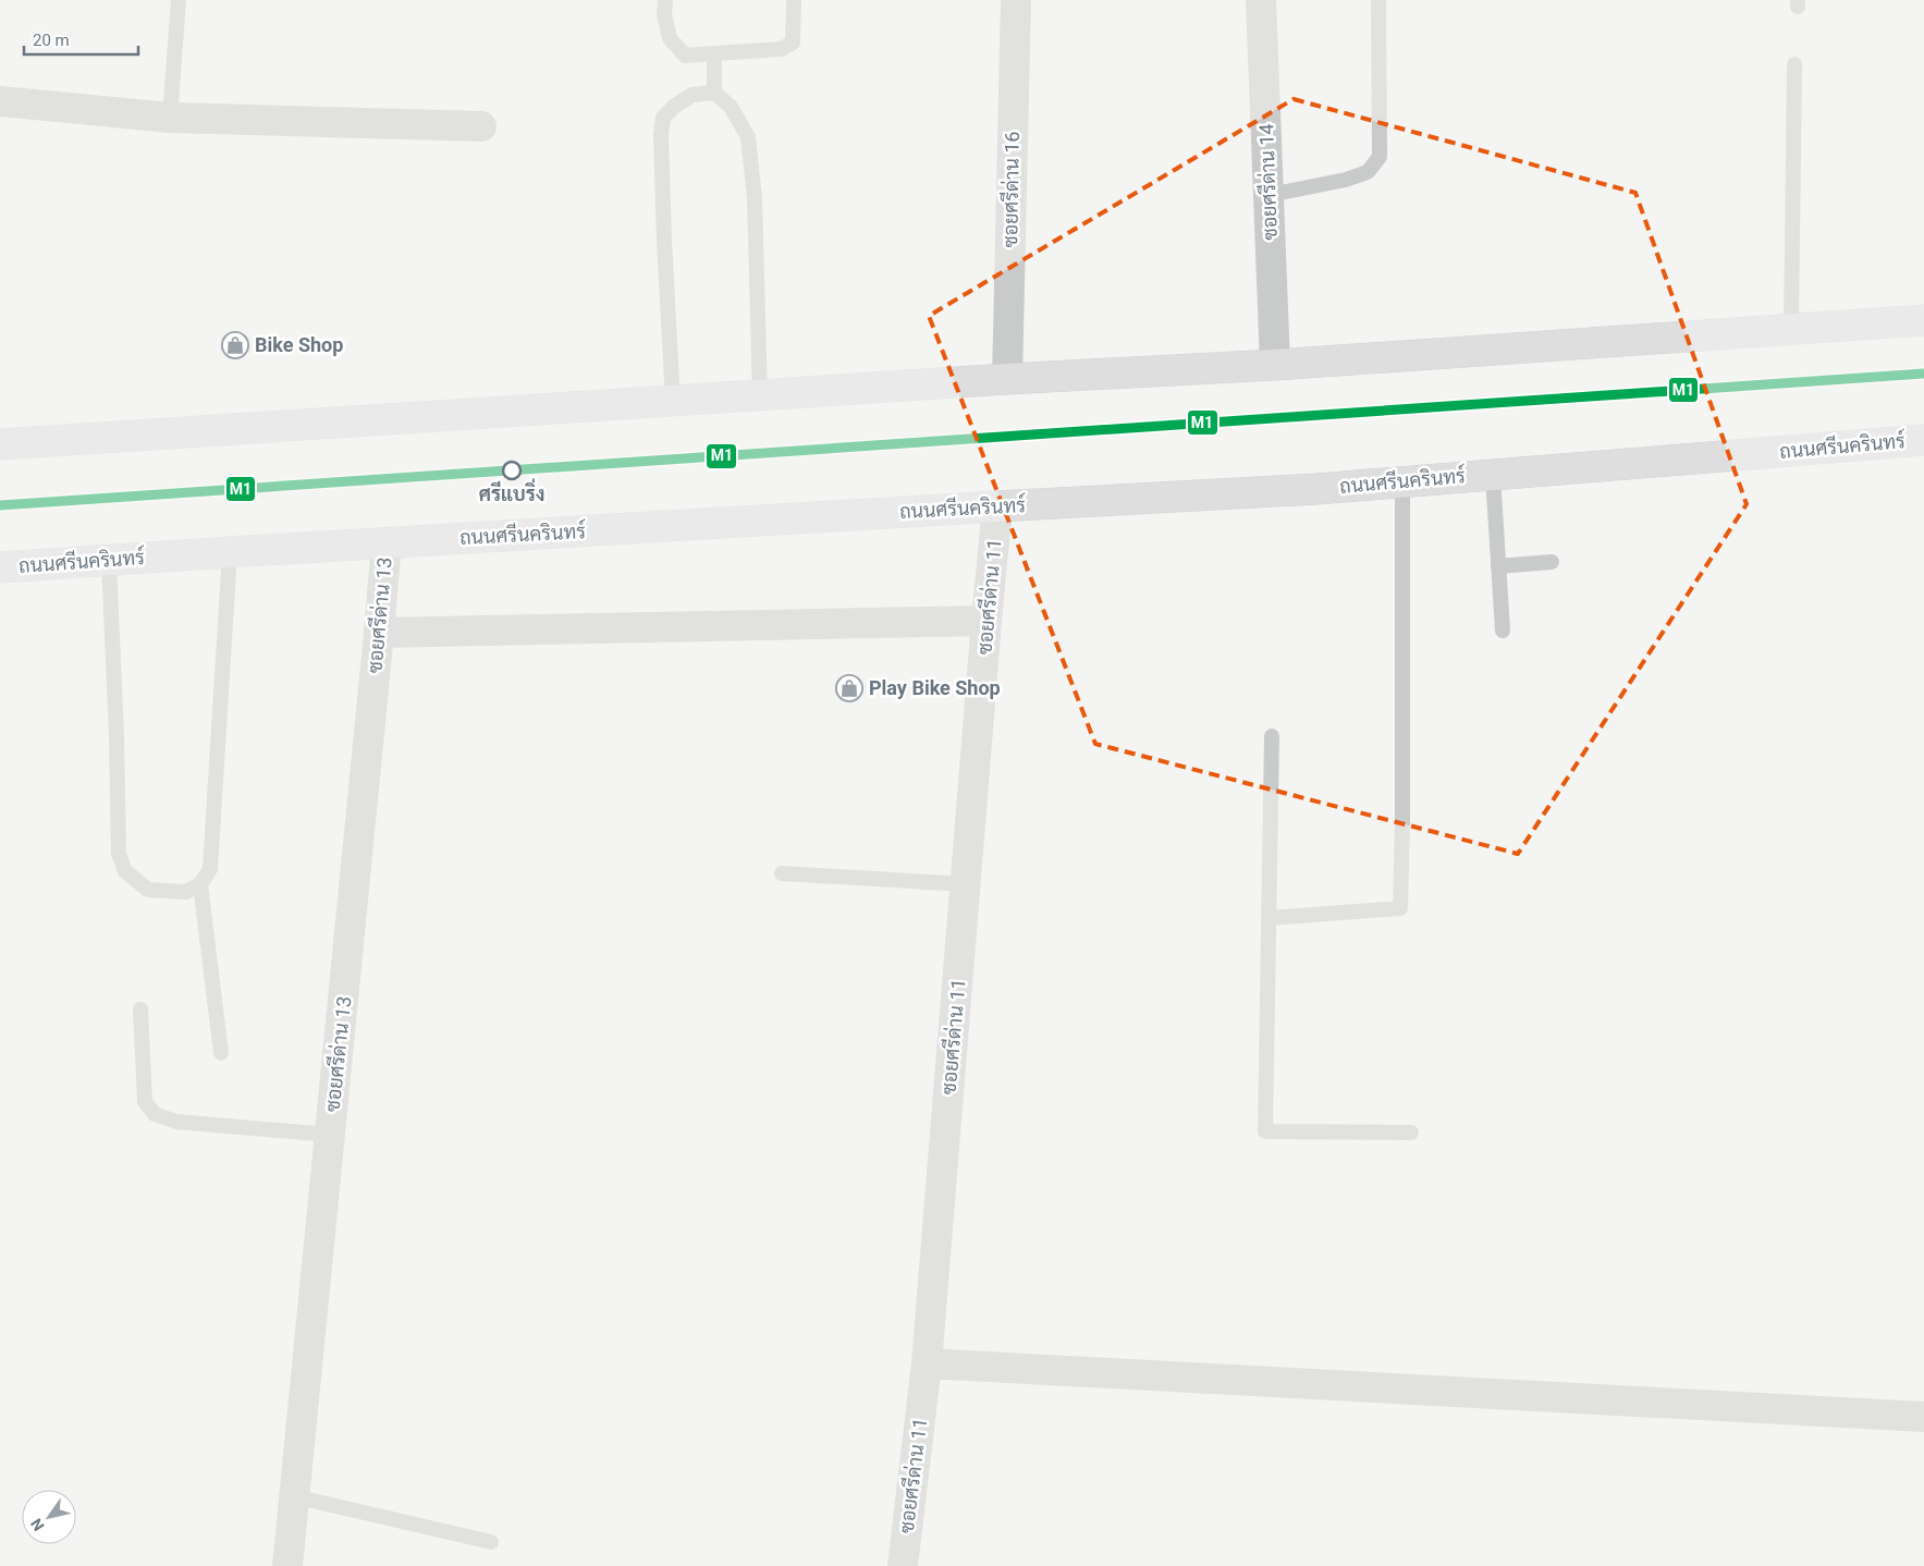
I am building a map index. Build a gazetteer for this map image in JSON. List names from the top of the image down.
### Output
{
  "streets": {
    "main road": ["ถนนศรีนครินทร์"],
    "street": [
      "ซอยศรีด่าน 14",
      "ซอยศรีด่าน 16",
      "ซอยศรีด่าน 11",
      "ซอยศรีด่าน 13"
    ]
  },
  "crossings": [
    ["ถนนศรีนครินทร์", "ซอยศรีด่าน 11"],
    ["ถนนศรีนครินทร์", "ซอยศรีด่าน 13"]
  ],
  "places": {
    "shop": ["Bike Shop", "Play Bike Shop"],
    "other": ["ศรีแบริ่ง"]
  },
  "lines": ["transit line M1"],
  "scale_bar": "20 m",
  "north": "bottom left"
}
